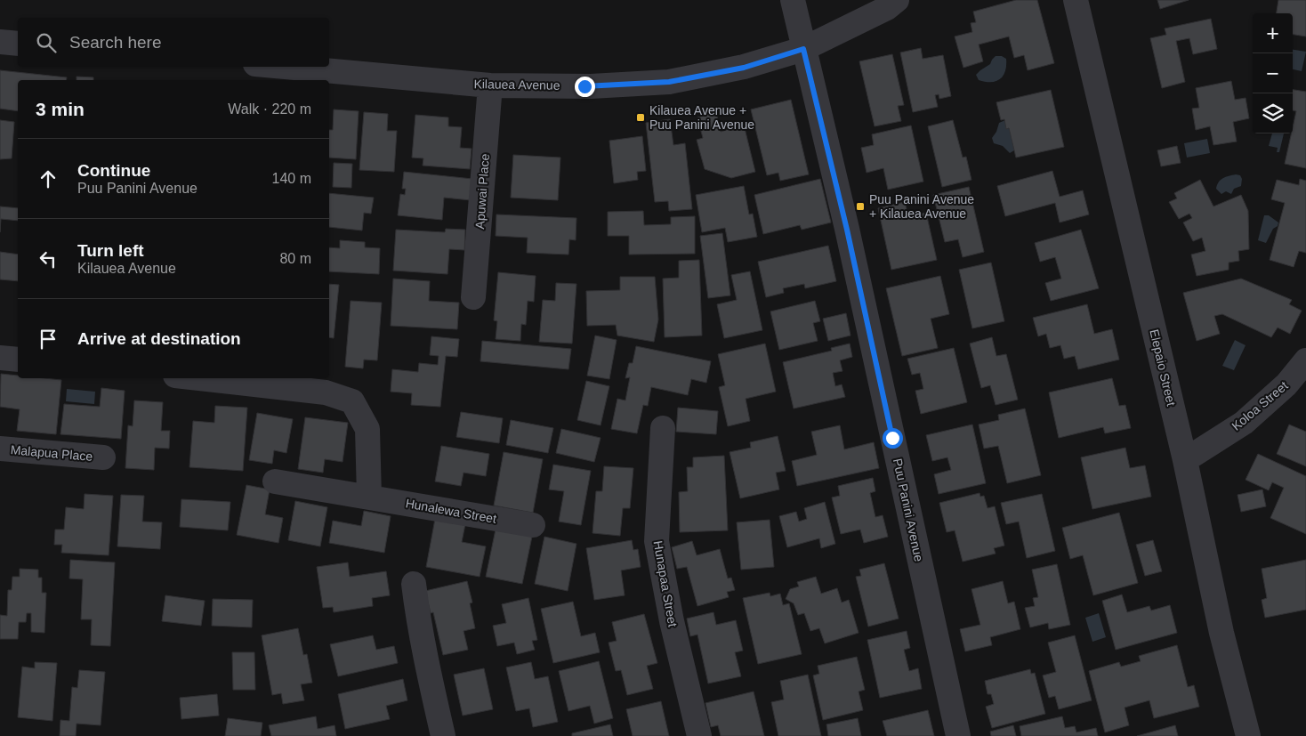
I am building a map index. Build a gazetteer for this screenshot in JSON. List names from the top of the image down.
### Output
{
  "streets": {
    "street": [
      "Kilauea Avenue",
      "Apuwai Place",
      "Elepaio Street",
      "Koloa Street",
      "Malapua Place",
      "Puu Panini Avenue",
      "Hunalewa Street",
      "Hunapaa Street"
    ]
  },
  "crossings": [
    ["Kilauea Avenue", "Apuwai Place"],
    ["Kilauea Avenue", "Puu Panini Avenue"],
    ["Elepaio Street", "Koloa Street"]
  ],
  "places": {
    "transit": ["Kilauea Avenue + Puu Panini Avenue", "Puu Panini Avenue + Kilauea Avenue"]
  },
  "page": {
    "map_buttons": ["+", "−"],
    "search": "Search here",
    "heading": ["3 min", "Walk · 220 m"],
    "list": [
      ["Continue", "Puu Panini Avenue", "140 m"],
      ["Turn left", "Kilauea Avenue", "80 m"],
      "Arrive at destination"
    ]
  }
}
